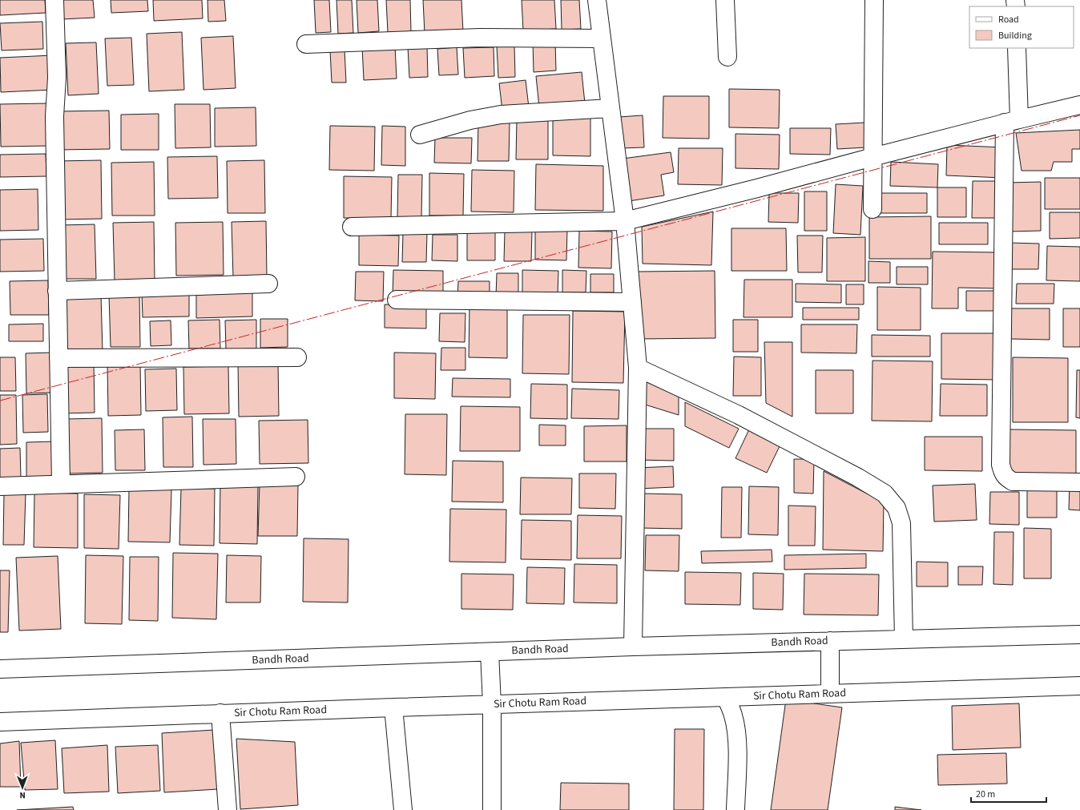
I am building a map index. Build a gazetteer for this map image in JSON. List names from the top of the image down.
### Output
{
  "streets": {
    "street": ["Bandh Road", "Sir Chotu Ram Road"]
  },
  "legend": ["Road", "Building"],
  "scale_bar": "20 m",
  "north": "bottom"
}
